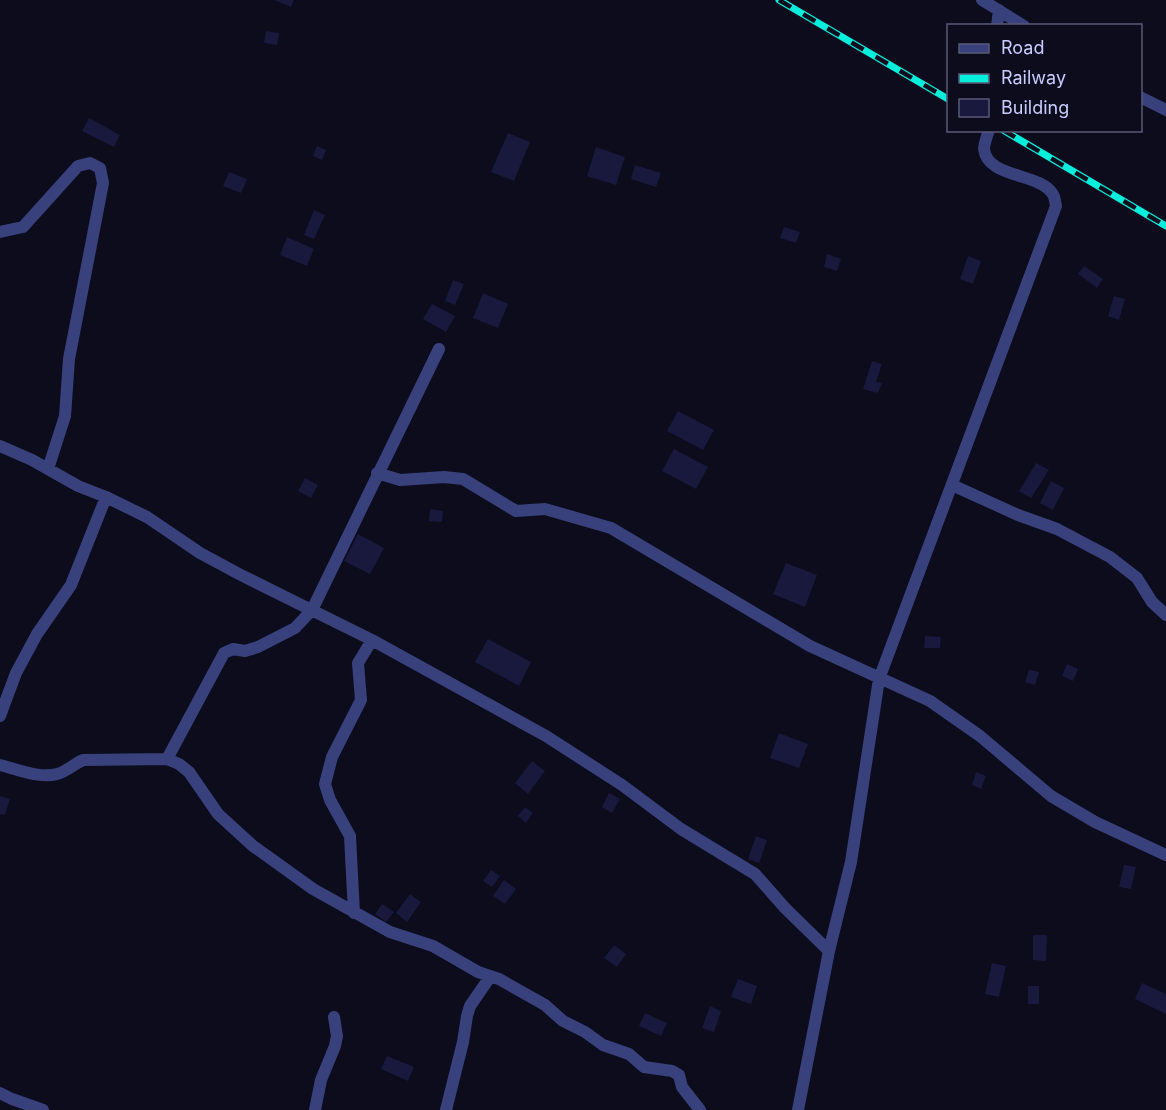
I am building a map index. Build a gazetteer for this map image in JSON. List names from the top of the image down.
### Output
{
  "legend": ["Road", "Railway", "Building"]
}
